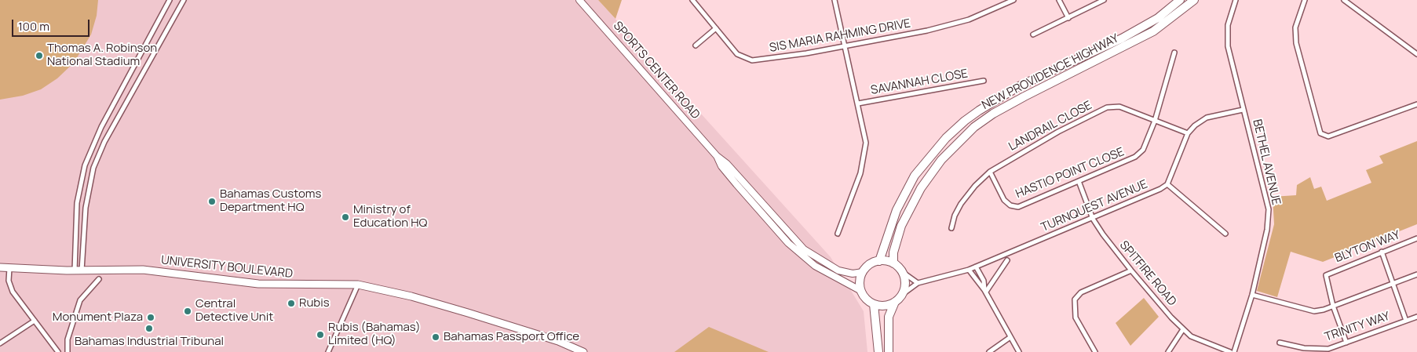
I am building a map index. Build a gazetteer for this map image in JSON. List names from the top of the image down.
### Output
{
  "streets": {
    "highway": ["NEW PROVIDENCE HIGHWAY"],
    "main road": ["SPORTS CENTER ROAD", "UNIVERSITY BOULEVARD"],
    "street": [
      "SIS MARIA RAHMING DRIVE",
      "SAVANNAH CLOSE",
      "LANDRAIL CLOSE",
      "BETHEL AVENUE",
      "HASTIO POINT CLOSE",
      "TURNQUEST AVENUE",
      "BLYTON WAY",
      "SPITFIRE ROAD",
      "TRINITY WAY"
    ]
  },
  "crossings": [
    ["SPORTS CENTER ROAD", "NEW PROVIDENCE HIGHWAY"],
    ["LANDRAIL CLOSE", "HASTIO POINT CLOSE"],
    ["HASTIO POINT CLOSE", "SPITFIRE ROAD"],
    ["TURNQUEST AVENUE", "SPITFIRE ROAD"]
  ],
  "places": [
    "Thomas A. Robinson National Stadium",
    "Bahamas Customs Department HQ",
    "Ministry of Education HQ",
    "Rubis",
    "Central Detective Unit",
    "Monument Plaza",
    "Bahamas Industrial Tribunal",
    "Rubis (Bahamas) Limited (HQ)",
    "Bahamas Passport Office"
  ],
  "scale_bar": "100 m"
}
